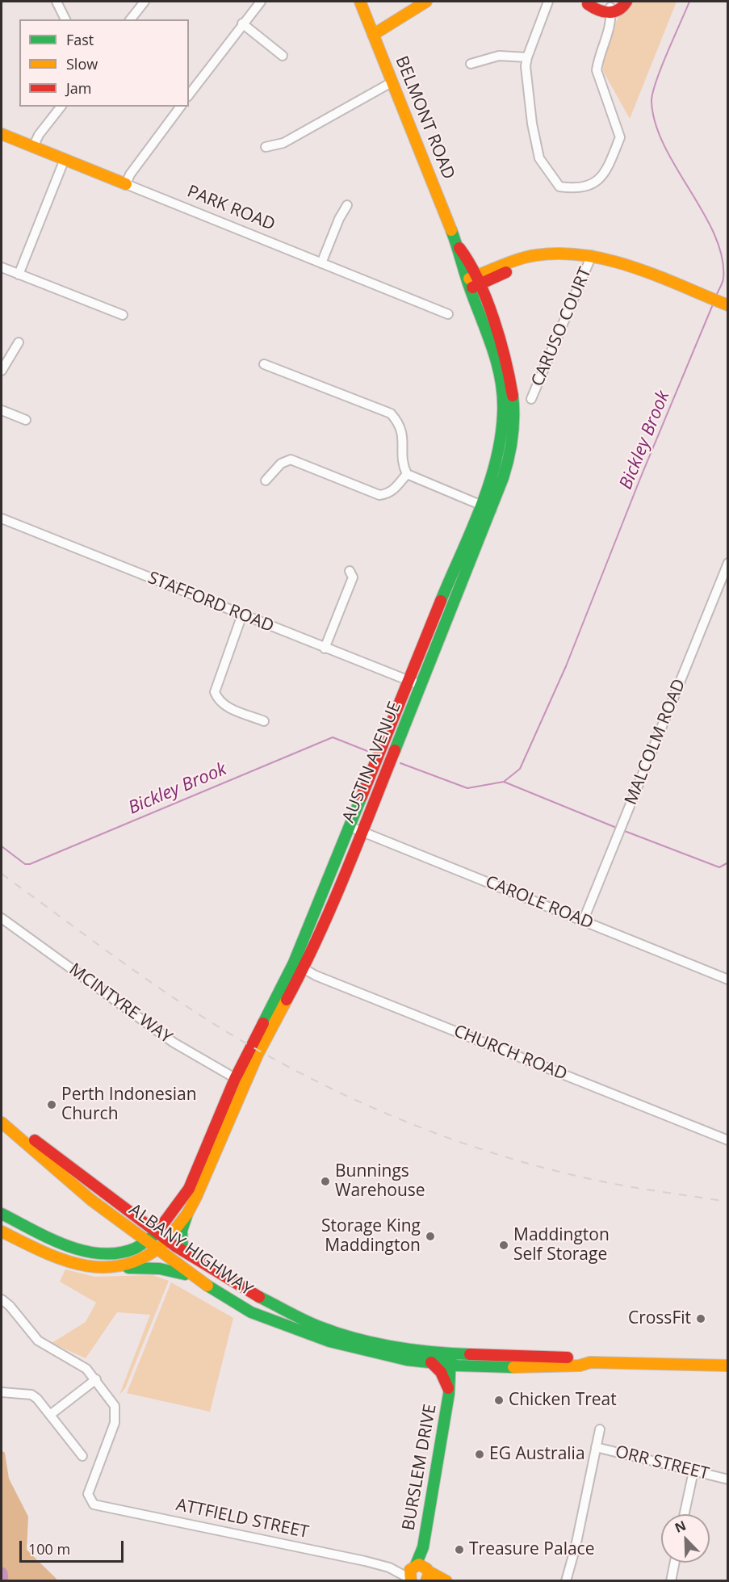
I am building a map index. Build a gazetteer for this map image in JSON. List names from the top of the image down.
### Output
{
  "streets": {
    "main road": [
      "BELMONT ROAD",
      "PARK ROAD",
      "AUSTIN AVENUE",
      "ALBANY HIGHWAY",
      "BURSLEM DRIVE",
      "ATTFIELD STREET"
    ],
    "street": [
      "CARUSO COURT",
      "STAFFORD ROAD",
      "MALCOLM ROAD",
      "CAROLE ROAD",
      "MCINTYRE WAY",
      "CHURCH ROAD",
      "ORR STREET"
    ]
  },
  "crossings": [
    ["BELMONT ROAD", "AUSTIN AVENUE"],
    ["STAFFORD ROAD", "AUSTIN AVENUE"],
    ["MALCOLM ROAD", "CAROLE ROAD"],
    ["AUSTIN AVENUE", "CAROLE ROAD"],
    ["AUSTIN AVENUE", "MCINTYRE WAY"],
    ["AUSTIN AVENUE", "CHURCH ROAD"],
    ["AUSTIN AVENUE", "ALBANY HIGHWAY"],
    ["ALBANY HIGHWAY", "BURSLEM DRIVE"],
    ["BURSLEM DRIVE", "ATTFIELD STREET"]
  ],
  "water": ["Bickley Brook"],
  "places": [
    "Perth Indonesian Church",
    "Bunnings Warehouse",
    "Storage King Maddington",
    "Maddington Self Storage",
    "CrossFit",
    "Chicken Treat",
    "EG Australia",
    "Treasure Palace"
  ],
  "legend": ["Fast", "Slow", "Jam"],
  "scale_bar": "100 m",
  "north": "top left"
}
